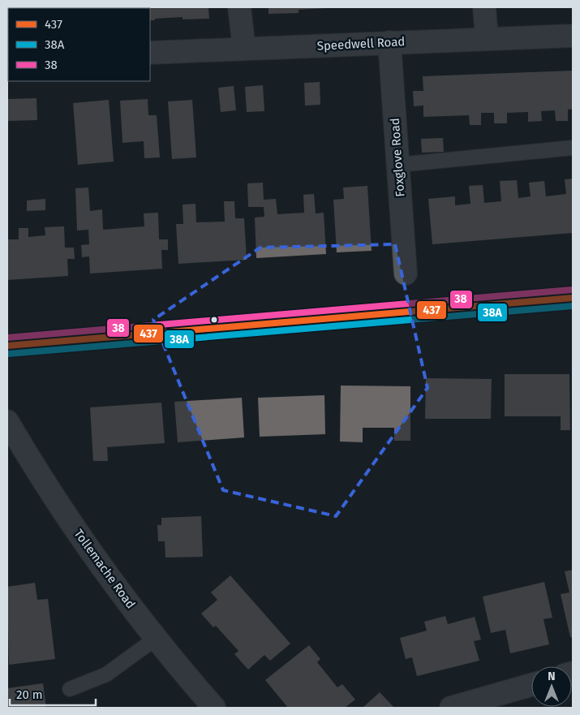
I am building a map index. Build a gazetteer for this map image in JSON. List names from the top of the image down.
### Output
{
  "streets": {
    "street": ["Speedwell Road", "Foxglove Road", "Tollemache Road"]
  },
  "crossings": [
    ["Speedwell Road", "Foxglove Road"]
  ],
  "lines": ["transit line 38", "transit line 437", "transit line 38A"],
  "legend": ["437", "38A", "38"],
  "scale_bar": "20 m",
  "north": "top"
}
